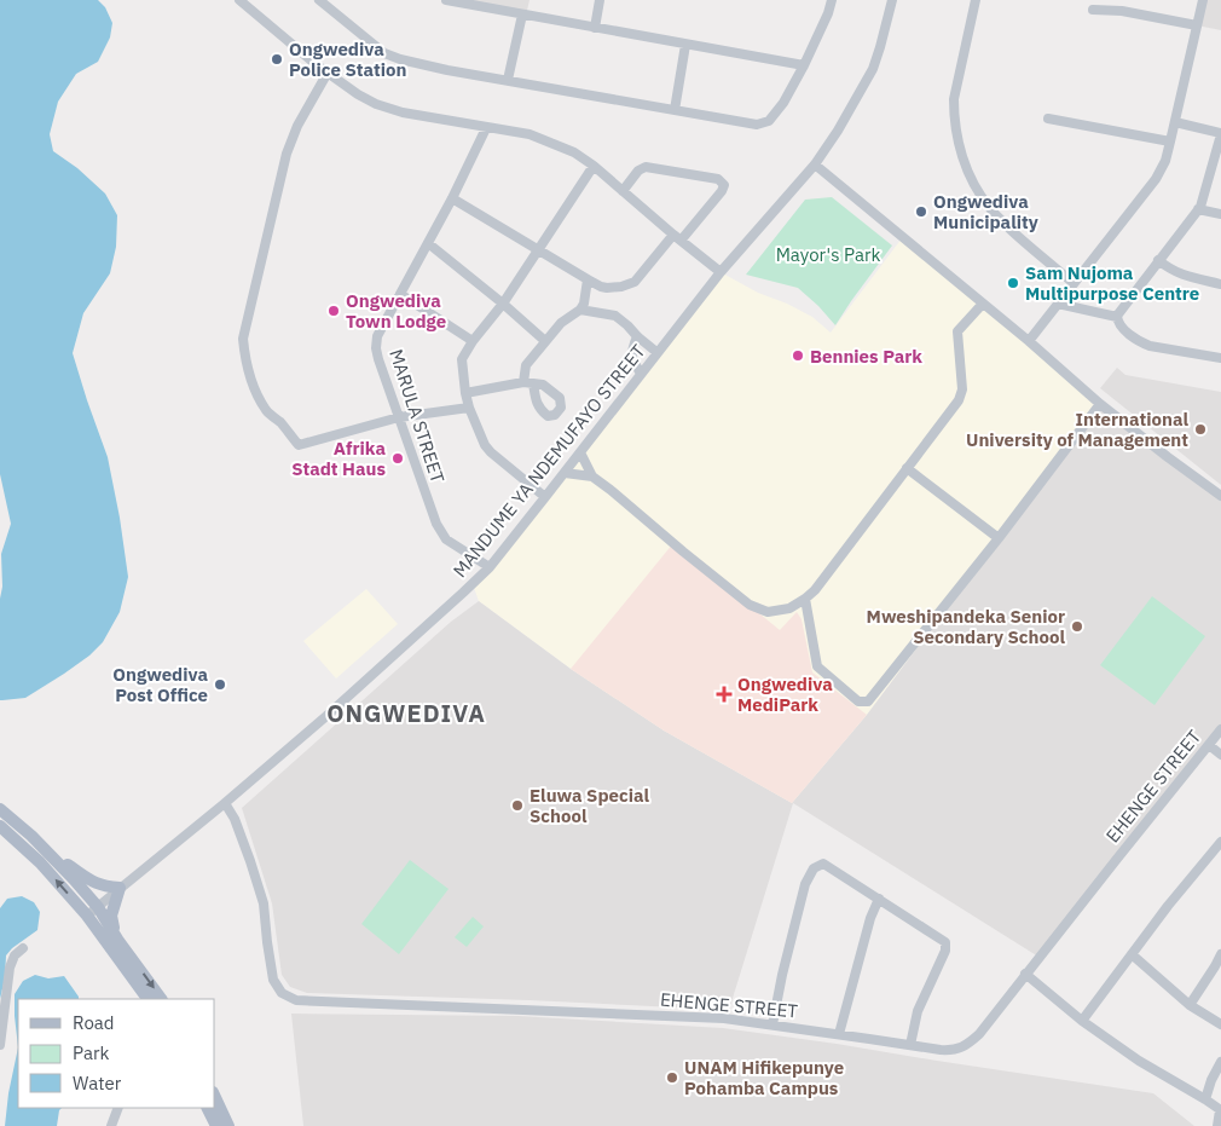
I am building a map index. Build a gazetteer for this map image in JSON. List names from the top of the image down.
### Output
{
  "streets": {
    "street": ["MARULA STREET", "MANDUME YA NDEMUFAYO STREET", "EHENGE STREET"]
  },
  "crossings": [
    ["MARULA STREET", "MANDUME YA NDEMUFAYO STREET"],
    ["MANDUME YA NDEMUFAYO STREET", "EHENGE STREET"]
  ],
  "districts": ["ONGWEDIVA"],
  "parks": ["Mayor's Park"],
  "places": {
    "other": [
      "Ongwediva Police Station",
      "Ongwediva Municipality",
      "Sam Nujoma Multipurpose Centre",
      "Ongwediva Town Lodge",
      "Bennies Park",
      "International University of Management",
      "Afrika Stadt Haus",
      "Mweshipandeka Senior Secondary School",
      "Ongwediva Post Office",
      "Eluwa Special School",
      "UNAM Hifikepunye Pohamba Campus"
    ],
    "health": ["Ongwediva MediPark"]
  },
  "legend": ["Road", "Park", "Water"]
}
